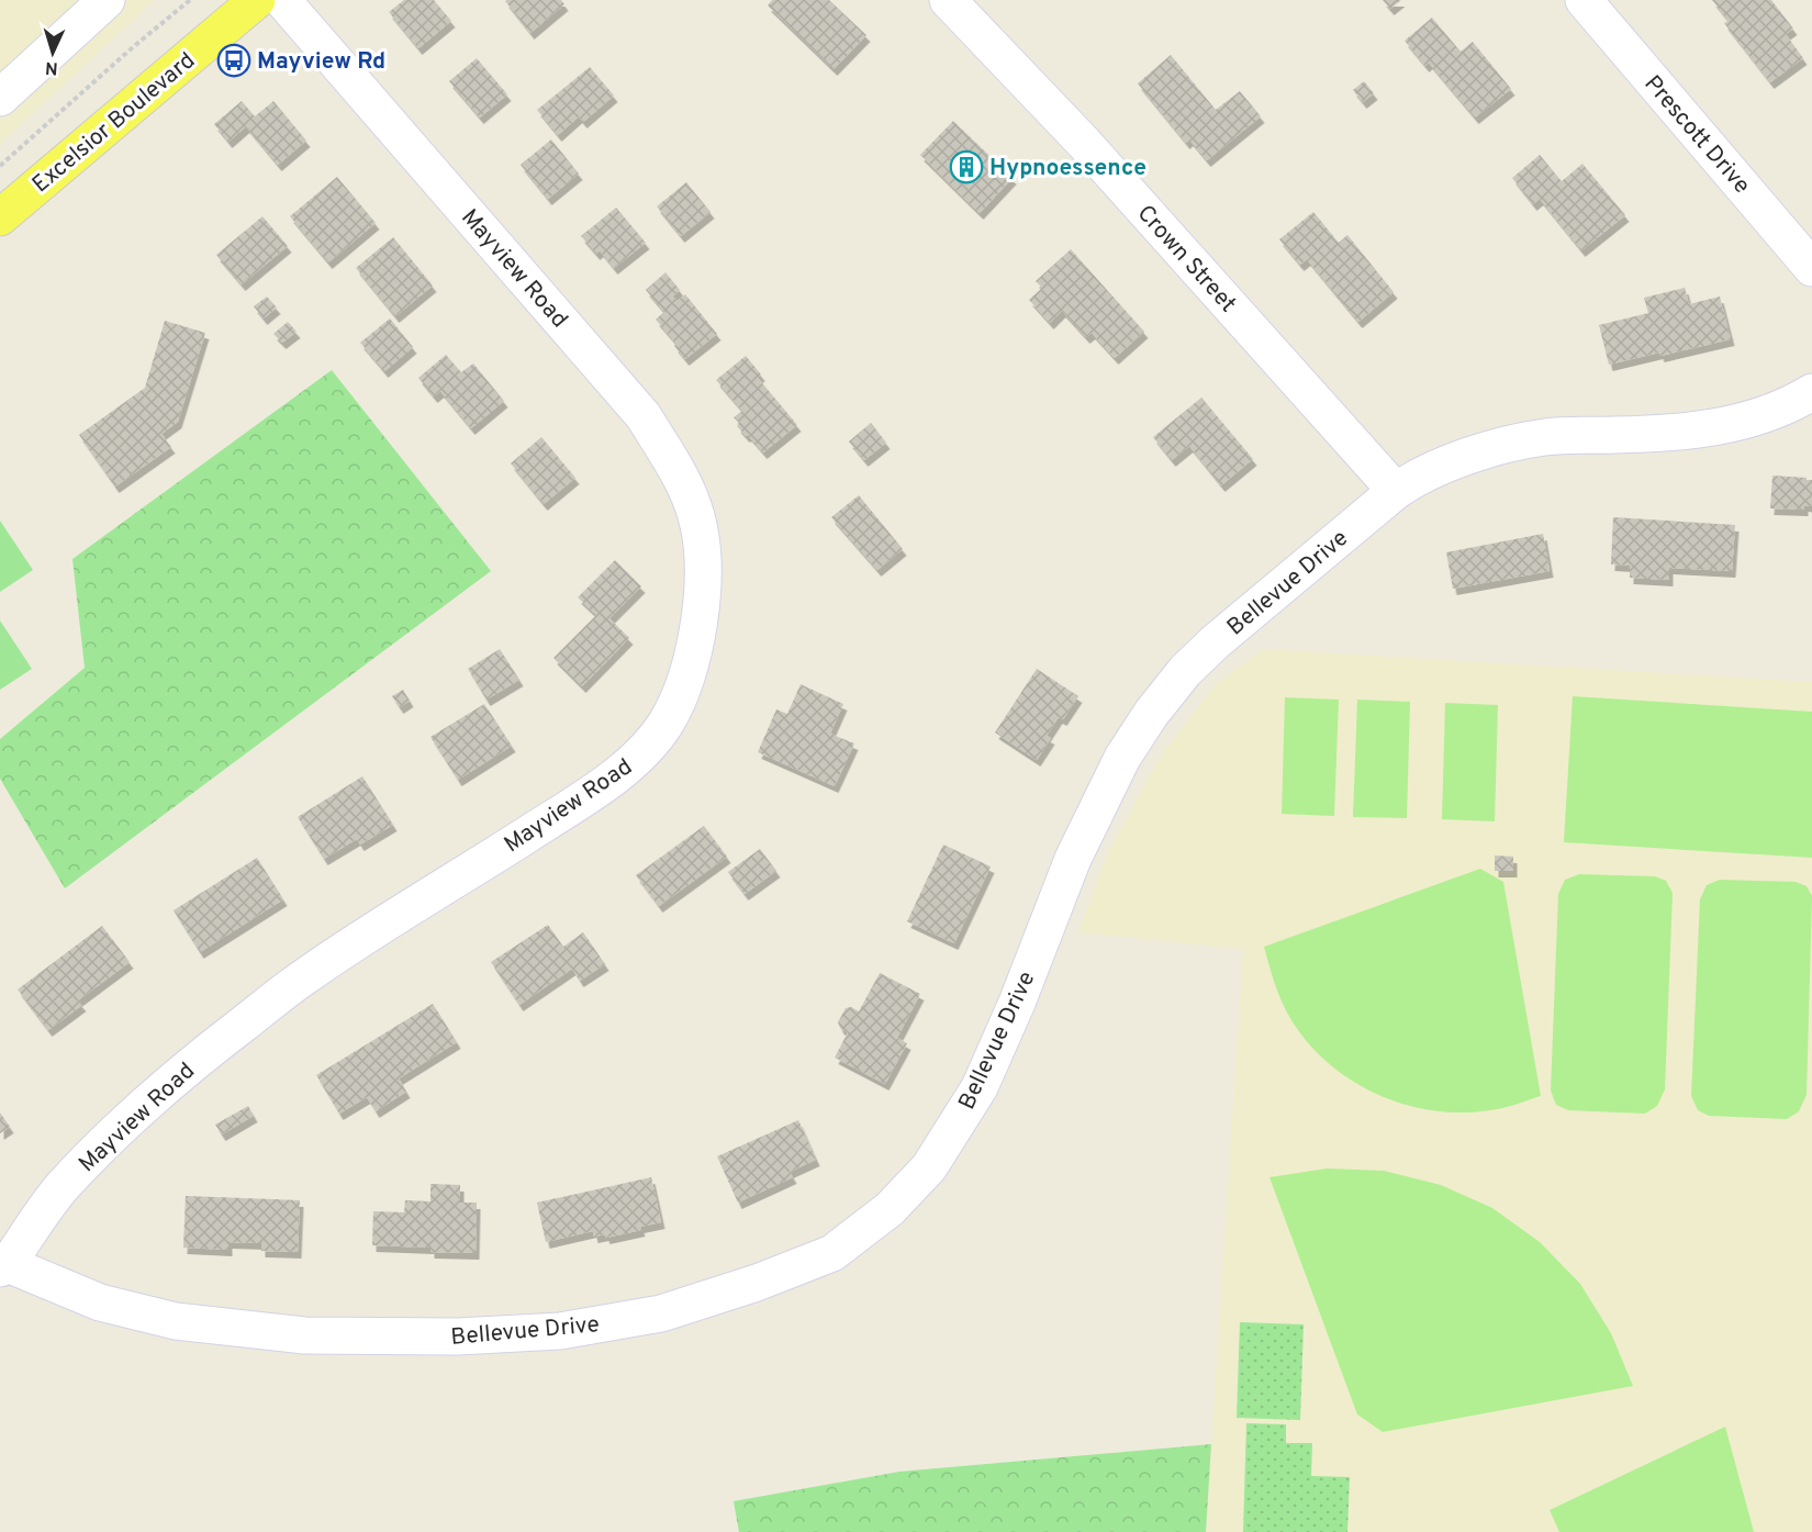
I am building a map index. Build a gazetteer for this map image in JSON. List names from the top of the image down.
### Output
{
  "streets": {
    "main road": ["Excelsior Boulevard"],
    "street": [
      "Prescott Drive",
      "Crown Street",
      "Mayview Road",
      "Bellevue Drive"
    ]
  },
  "crossings": [
    ["Crown Street", "Bellevue Drive"],
    ["Mayview Road", "Bellevue Drive"]
  ],
  "places": {
    "bus stop": ["Mayview Rd"],
    "building": ["Hypnoessence"]
  },
  "north": "bottom"
}
